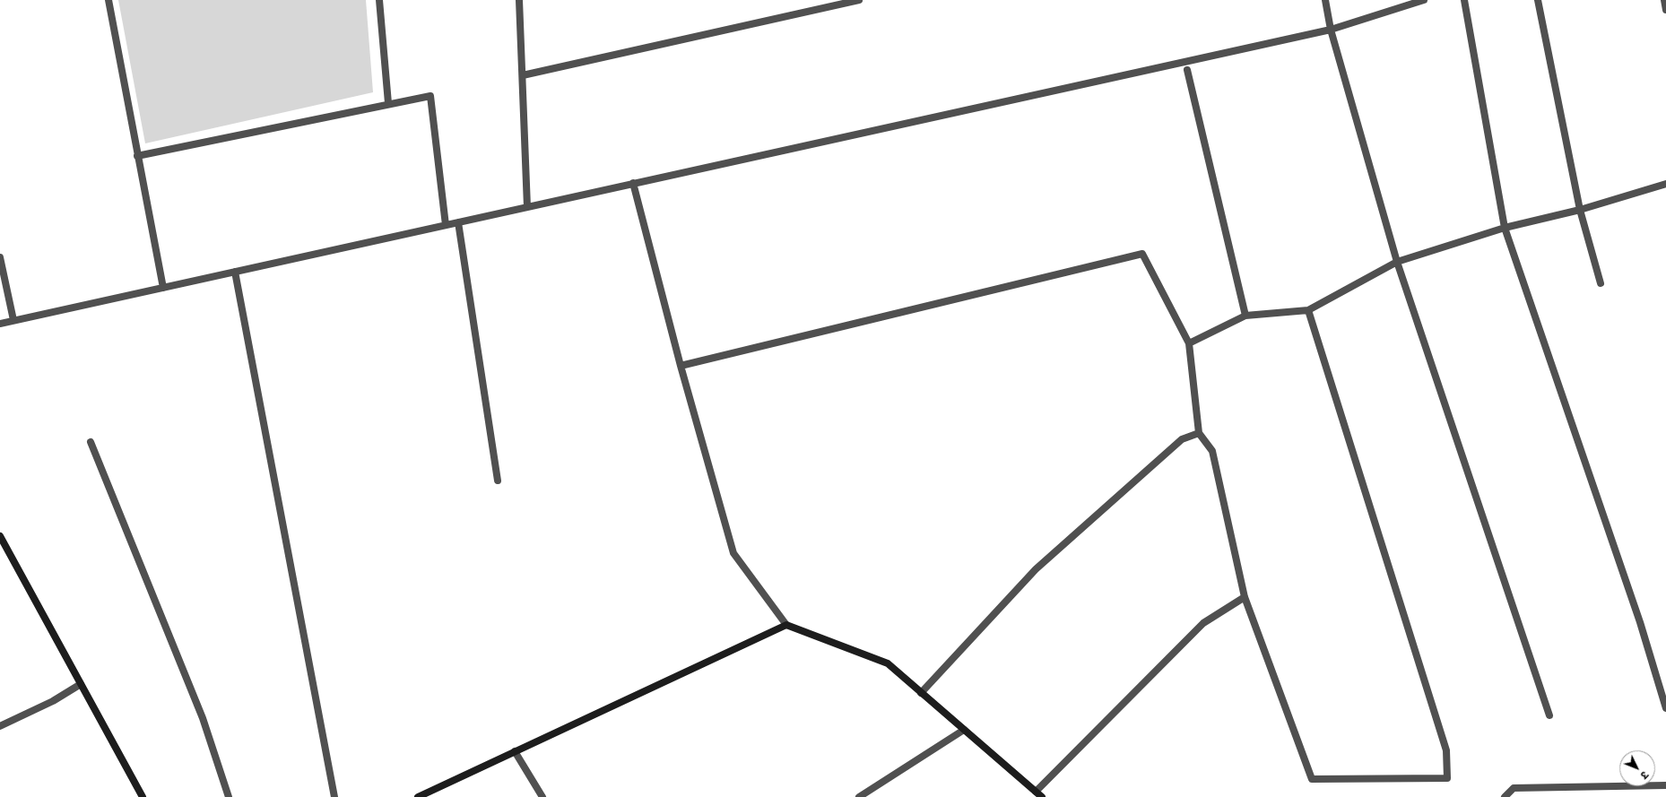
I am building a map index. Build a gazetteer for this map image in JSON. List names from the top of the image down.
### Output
{
  "north": "bottom right"
}
